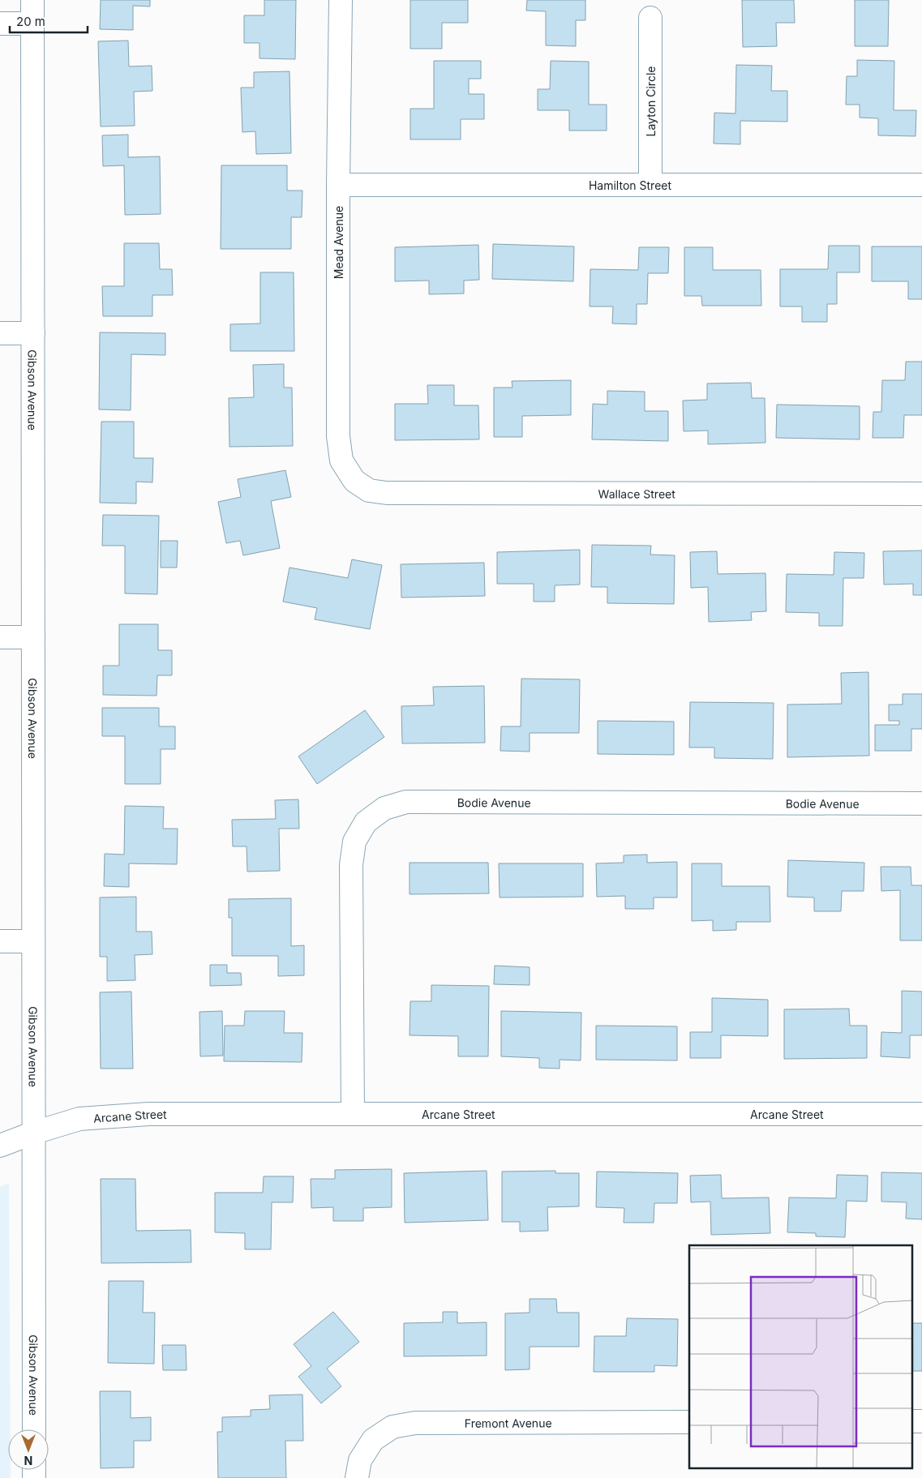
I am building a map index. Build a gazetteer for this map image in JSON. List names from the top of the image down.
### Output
{
  "streets": {
    "street": [
      "Layton Circle",
      "Hamilton Street",
      "Mead Avenue",
      "Gibson Avenue",
      "Wallace Street",
      "Bodie Avenue",
      "Arcane Street",
      "Fremont Avenue"
    ]
  },
  "crossings": [
    ["Layton Circle", "Hamilton Street"],
    ["Hamilton Street", "Mead Avenue"],
    ["Mead Avenue", "Wallace Street"],
    ["Gibson Avenue", "Arcane Street"],
    ["Bodie Avenue", "Arcane Street"]
  ],
  "scale_bar": "20 m",
  "north": "bottom"
}
